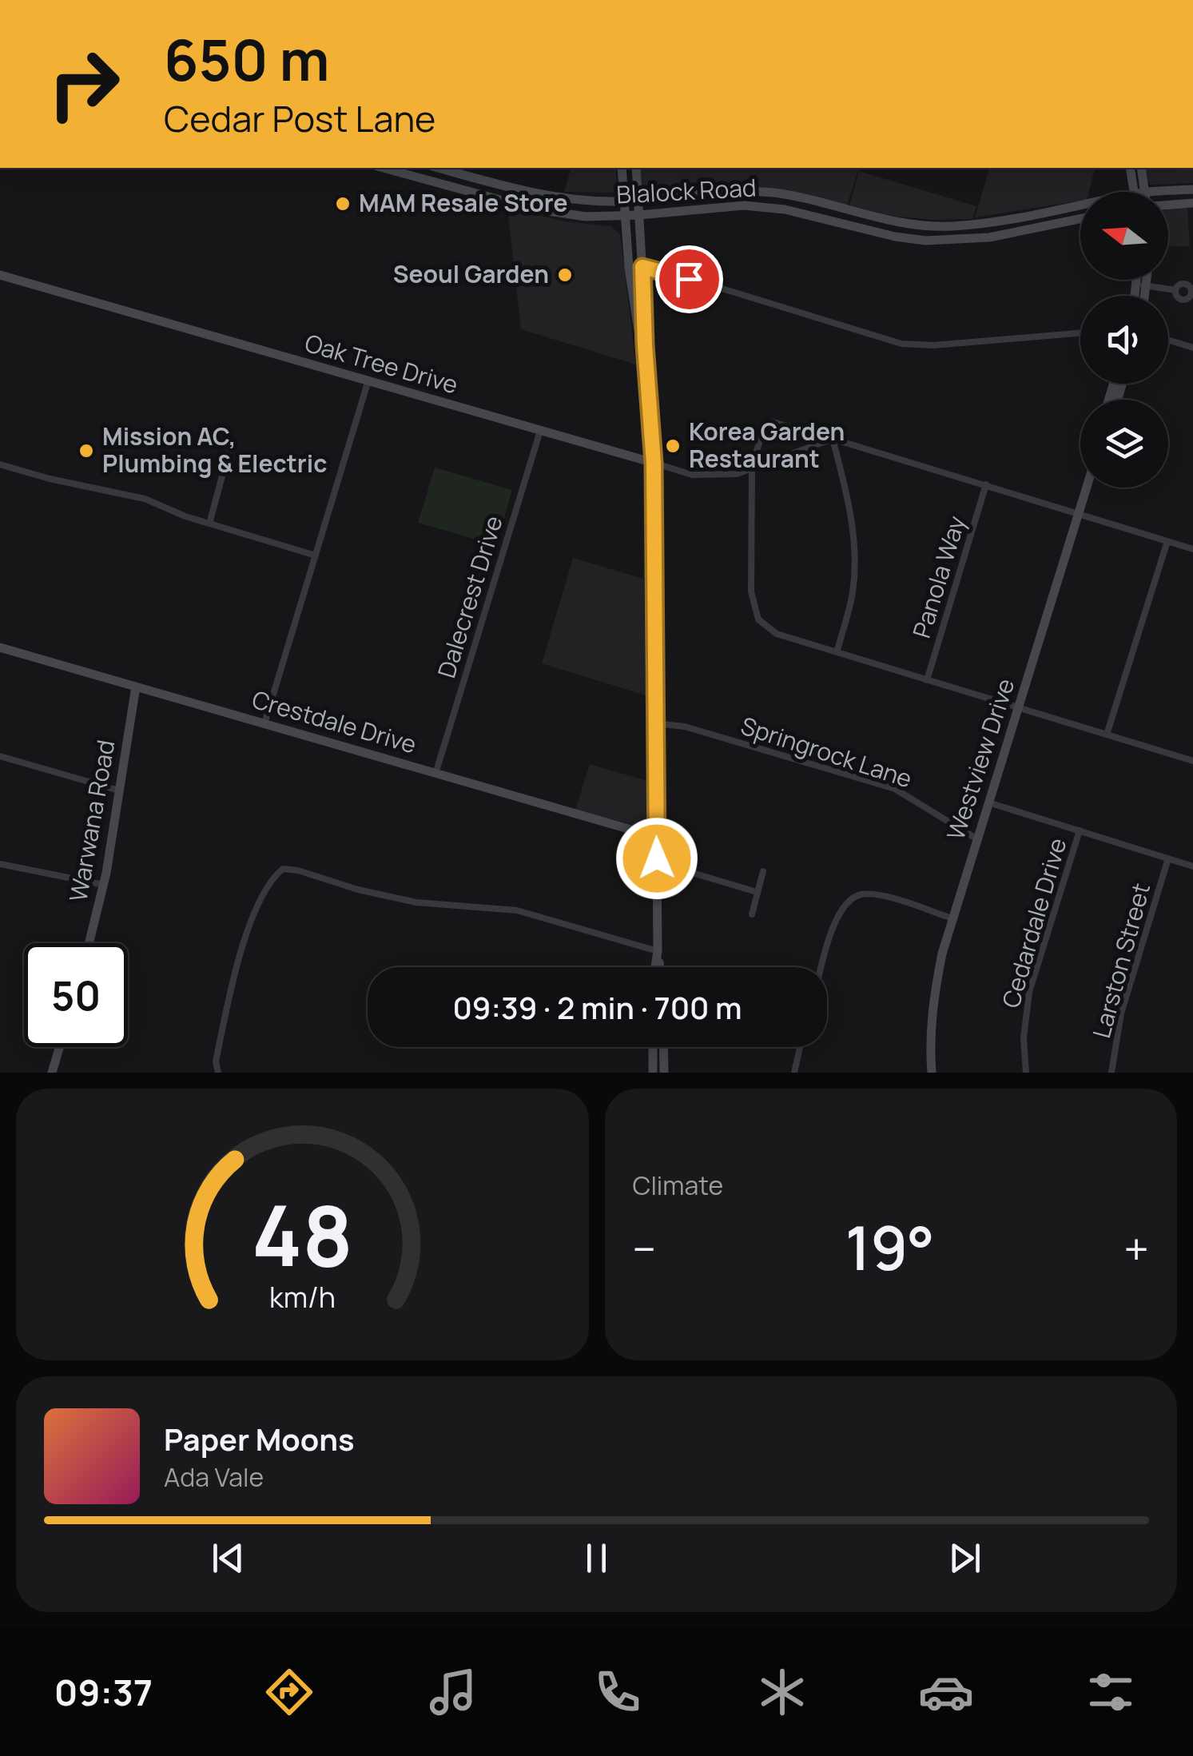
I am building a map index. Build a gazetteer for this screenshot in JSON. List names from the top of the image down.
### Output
{
  "streets": {
    "main road": [
      "Blalock Road",
      "Oak Tree Drive",
      "Crestdale Drive",
      "Westview Drive",
      "Warwana Road"
    ],
    "street": [
      "Panola Way",
      "Dalecrest Drive",
      "Springrock Lane",
      "Cedardale Drive",
      "Larston Street"
    ]
  },
  "crossings": [
    ["Oak Tree Drive", "Dalecrest Drive"],
    ["Dalecrest Drive", "Crestdale Drive"],
    ["Crestdale Drive", "Warwana Road"],
    ["Springrock Lane", "Westview Drive"]
  ],
  "places": [
    "MAM Resale Store",
    "Seoul Garden",
    "Korea Garden Restaurant",
    "Mission AC, Plumbing & Electric"
  ],
  "north": "left",
  "page": {
    "turn": ["650 m", "Cedar Post Lane"],
    "limit": "50",
    "trip": "09:39 · 2 min · 700 m",
    "tile": "Climate",
    "heat": ["−", "19°", "+"],
    "song": ["Paper Moons", "Ada Vale"],
    "tabs": "09:37",
    "gauge": ["48", "km/h"]
  }
}
